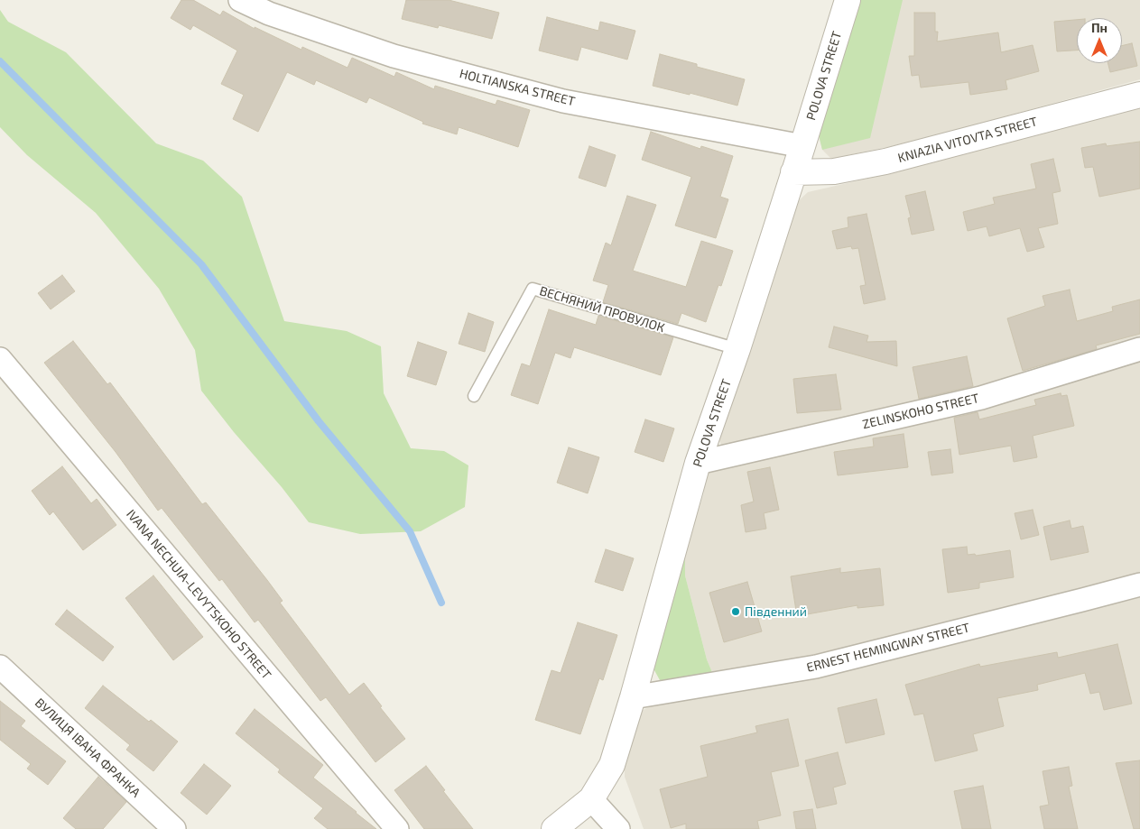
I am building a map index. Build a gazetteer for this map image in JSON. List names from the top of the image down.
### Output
{
  "streets": {
    "street": [
      "POLOVA STREET",
      "HOLTIANSKA STREET",
      "KNIAZIA VITOVTA STREET",
      "ZELINSKOHO STREET",
      "IVANA NECHUIA-LEVYTSKOHO STREET",
      "ERNEST HEMINGWAY STREET",
      "ВУЛИЦЯ ІВАНА ФРАНКА"
    ],
    "lane": ["ВЕСНЯНИЙ ПРОВУЛОК"]
  },
  "crossings": [
    ["POLOVA STREET", "HOLTIANSKA STREET"],
    ["POLOVA STREET", "KNIAZIA VITOVTA STREET"],
    ["POLOVA STREET", "ВЕСНЯНИЙ ПРОВУЛОК"],
    ["POLOVA STREET", "ZELINSKOHO STREET"],
    ["POLOVA STREET", "ERNEST HEMINGWAY STREET"]
  ],
  "places": ["Південний"],
  "north": "top"
}
